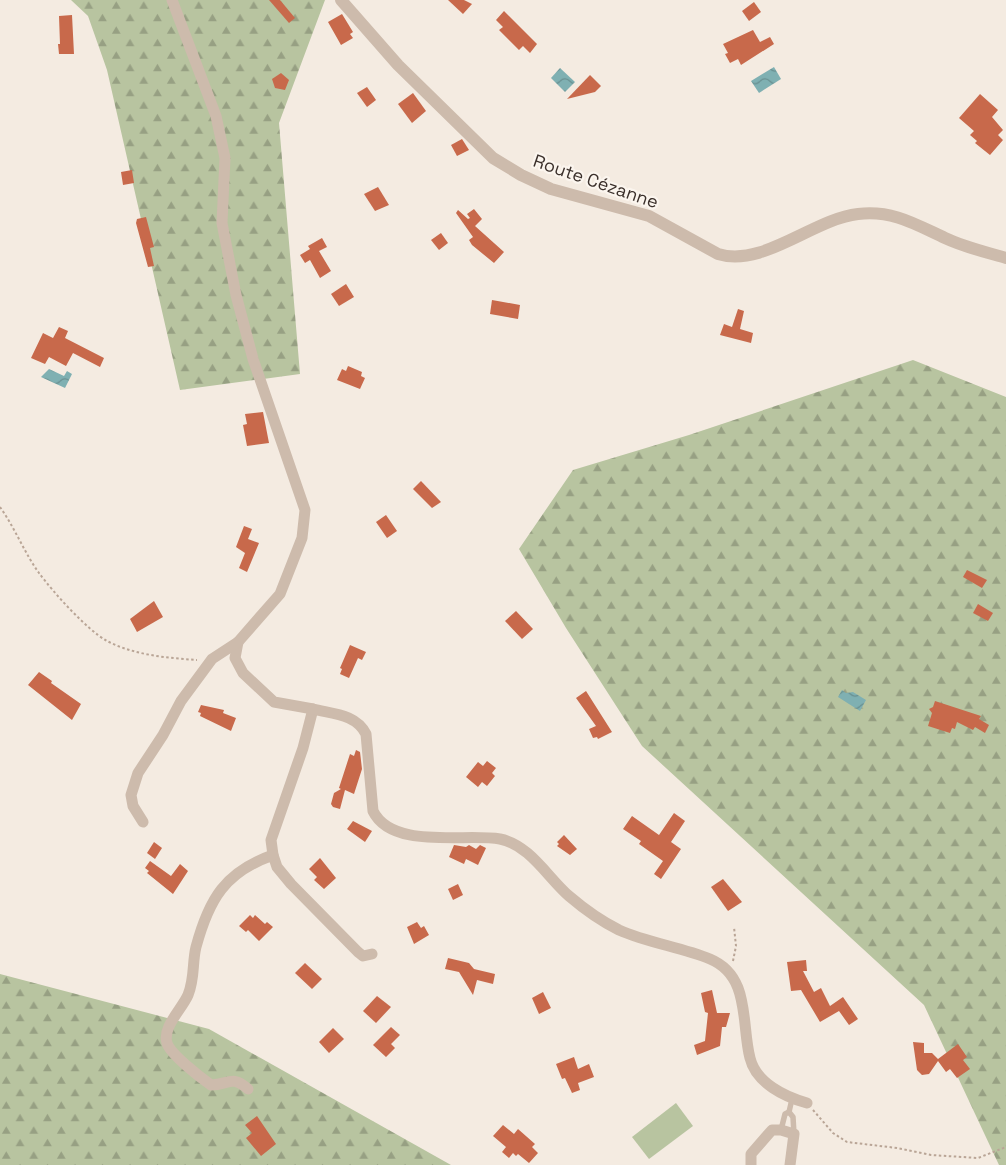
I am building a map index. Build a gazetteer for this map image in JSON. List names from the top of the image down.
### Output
{
  "streets": {
    "street": ["Route Cézanne"]
  }
}
